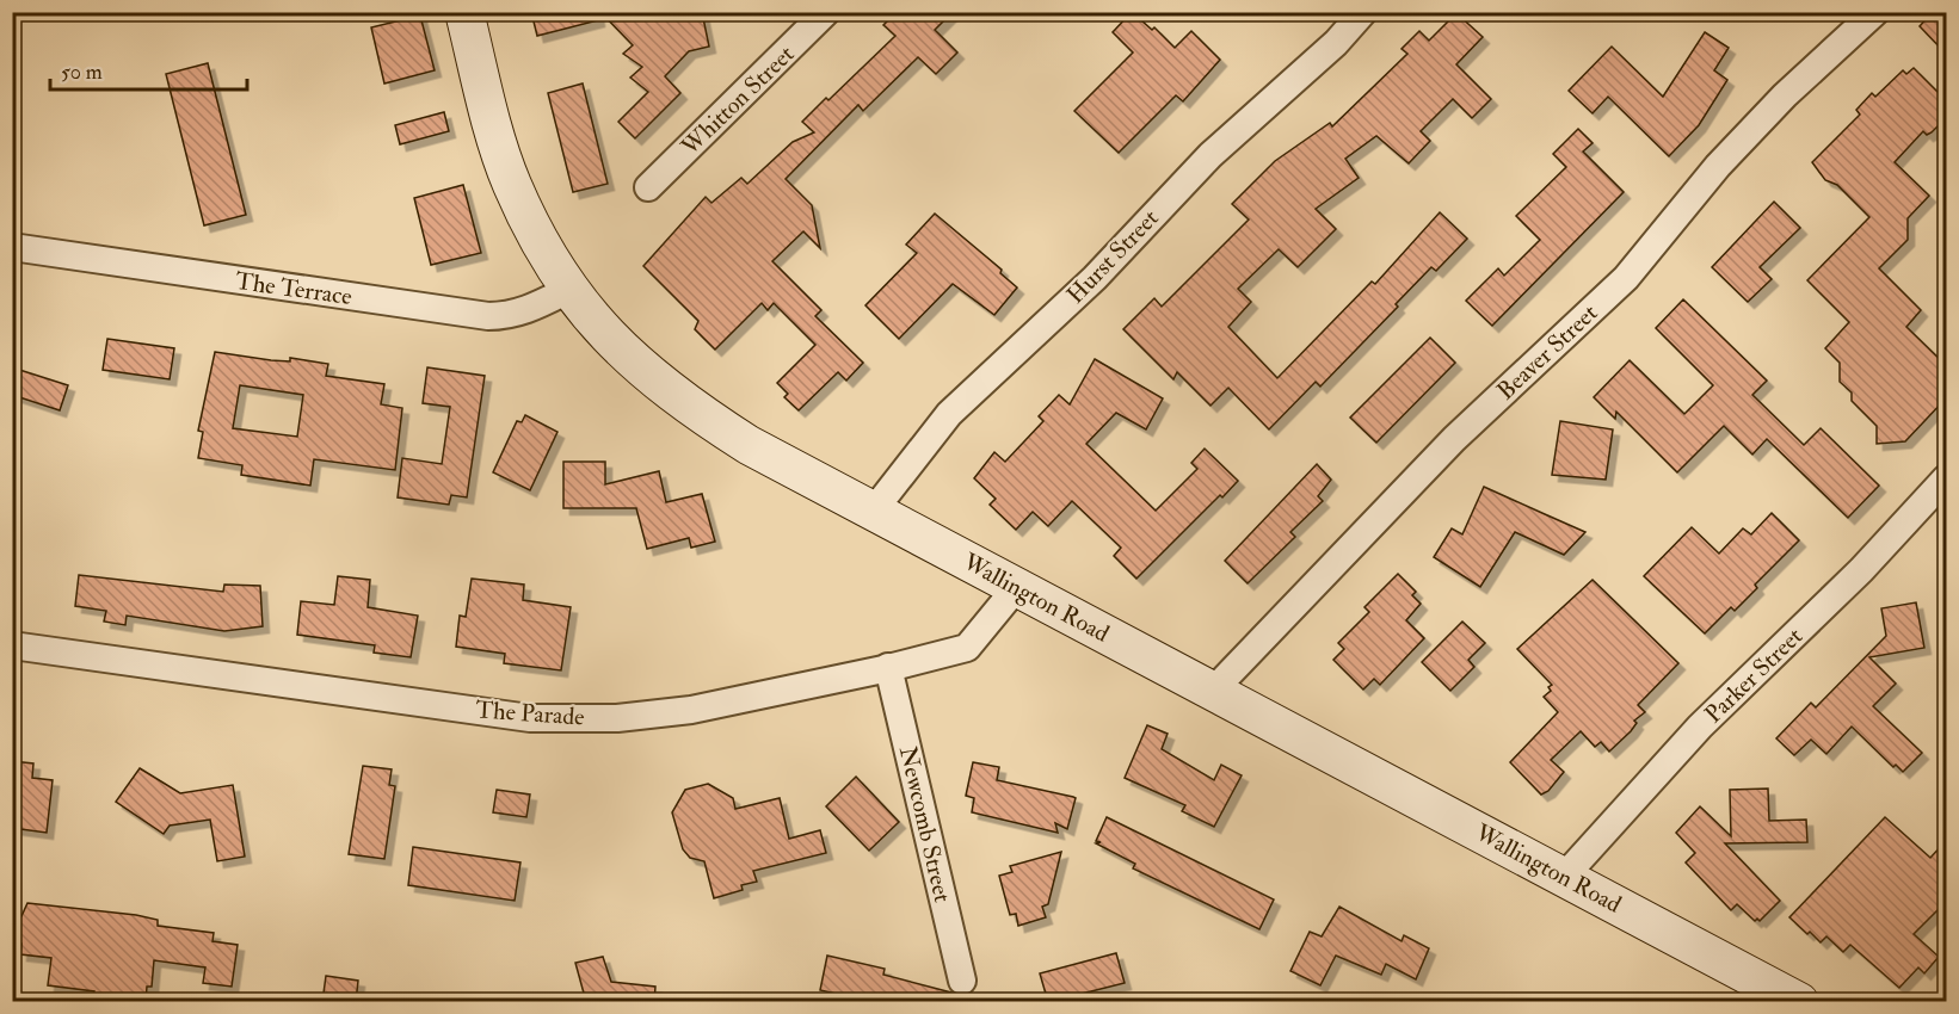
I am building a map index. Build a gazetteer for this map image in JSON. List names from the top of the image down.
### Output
{
  "streets": {
    "street": [
      "Whitton Street",
      "Hurst Street",
      "The Terrace",
      "Beaver Street",
      "Wallington Road",
      "Parker Street",
      "The Parade",
      "Newcomb Street"
    ]
  },
  "crossings": [
    ["Hurst Street", "Wallington Road"],
    ["The Terrace", "Wallington Road"],
    ["Beaver Street", "Wallington Road"],
    ["Wallington Road", "Parker Street"],
    ["Wallington Road", "The Parade"],
    ["The Parade", "Newcomb Street"]
  ],
  "scale_bar": "50 m"
}
